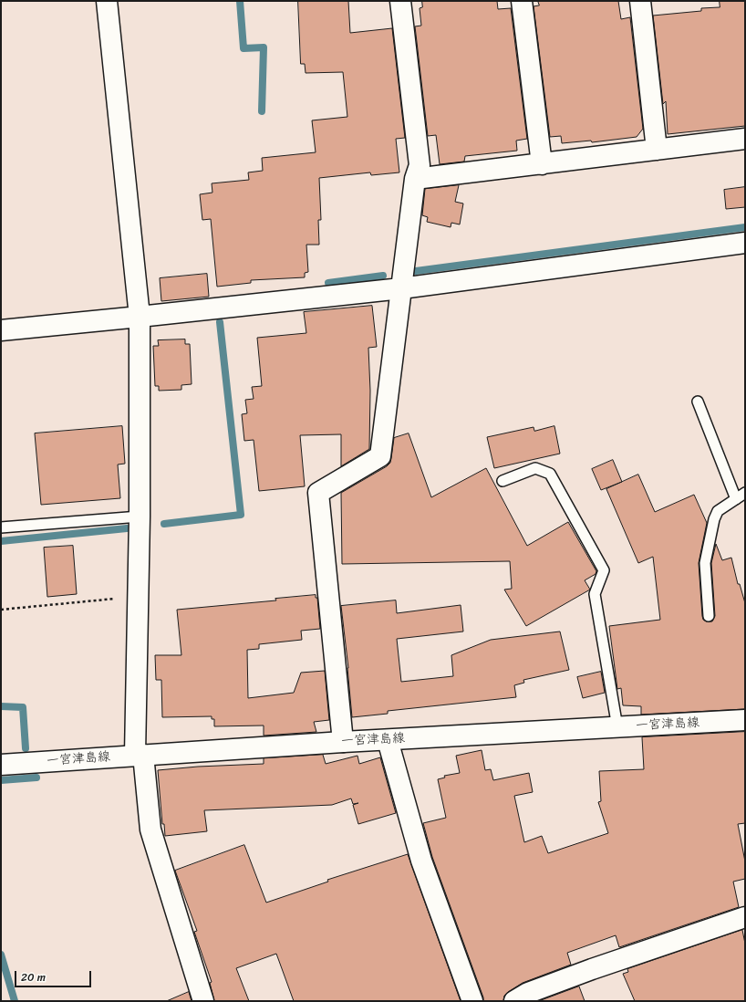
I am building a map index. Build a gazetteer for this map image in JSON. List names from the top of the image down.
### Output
{
  "streets": {
    "street": ["一宮津島線"]
  },
  "scale_bar": "20 m"
}
